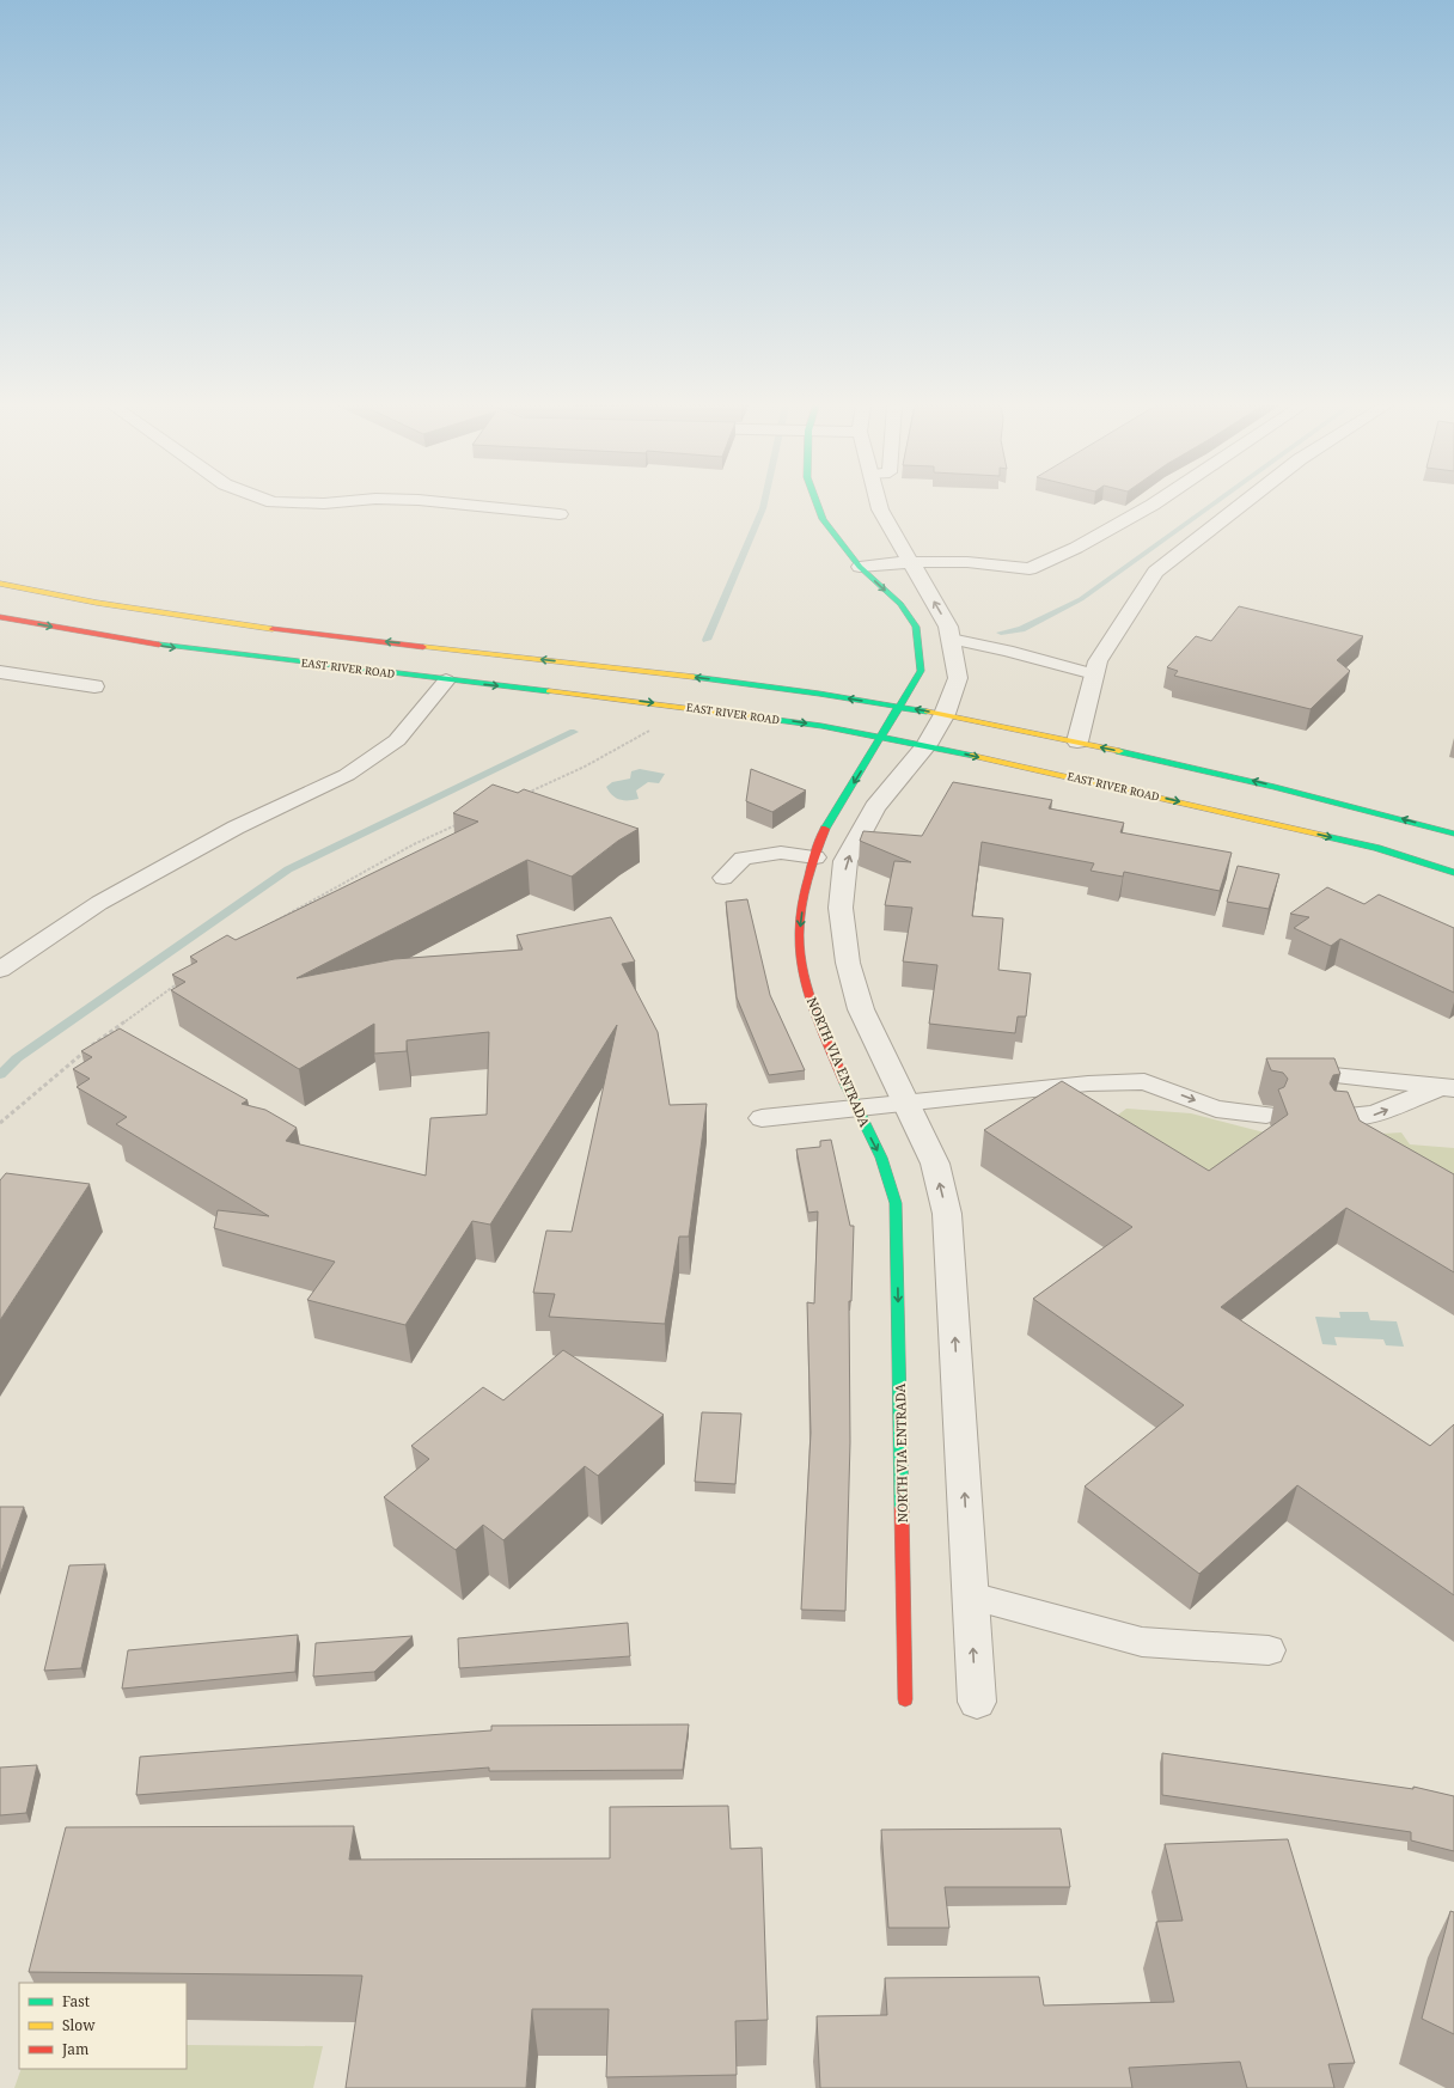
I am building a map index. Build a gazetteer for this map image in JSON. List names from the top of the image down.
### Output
{
  "streets": {
    "main road": ["EAST RIVER ROAD", "NORTH VIA ENTRADA"]
  },
  "crossings": [
    ["EAST RIVER ROAD", "NORTH VIA ENTRADA"]
  ],
  "one_way": ["NORTH VIA ENTRADA"],
  "legend": ["Fast", "Slow", "Jam"]
}
